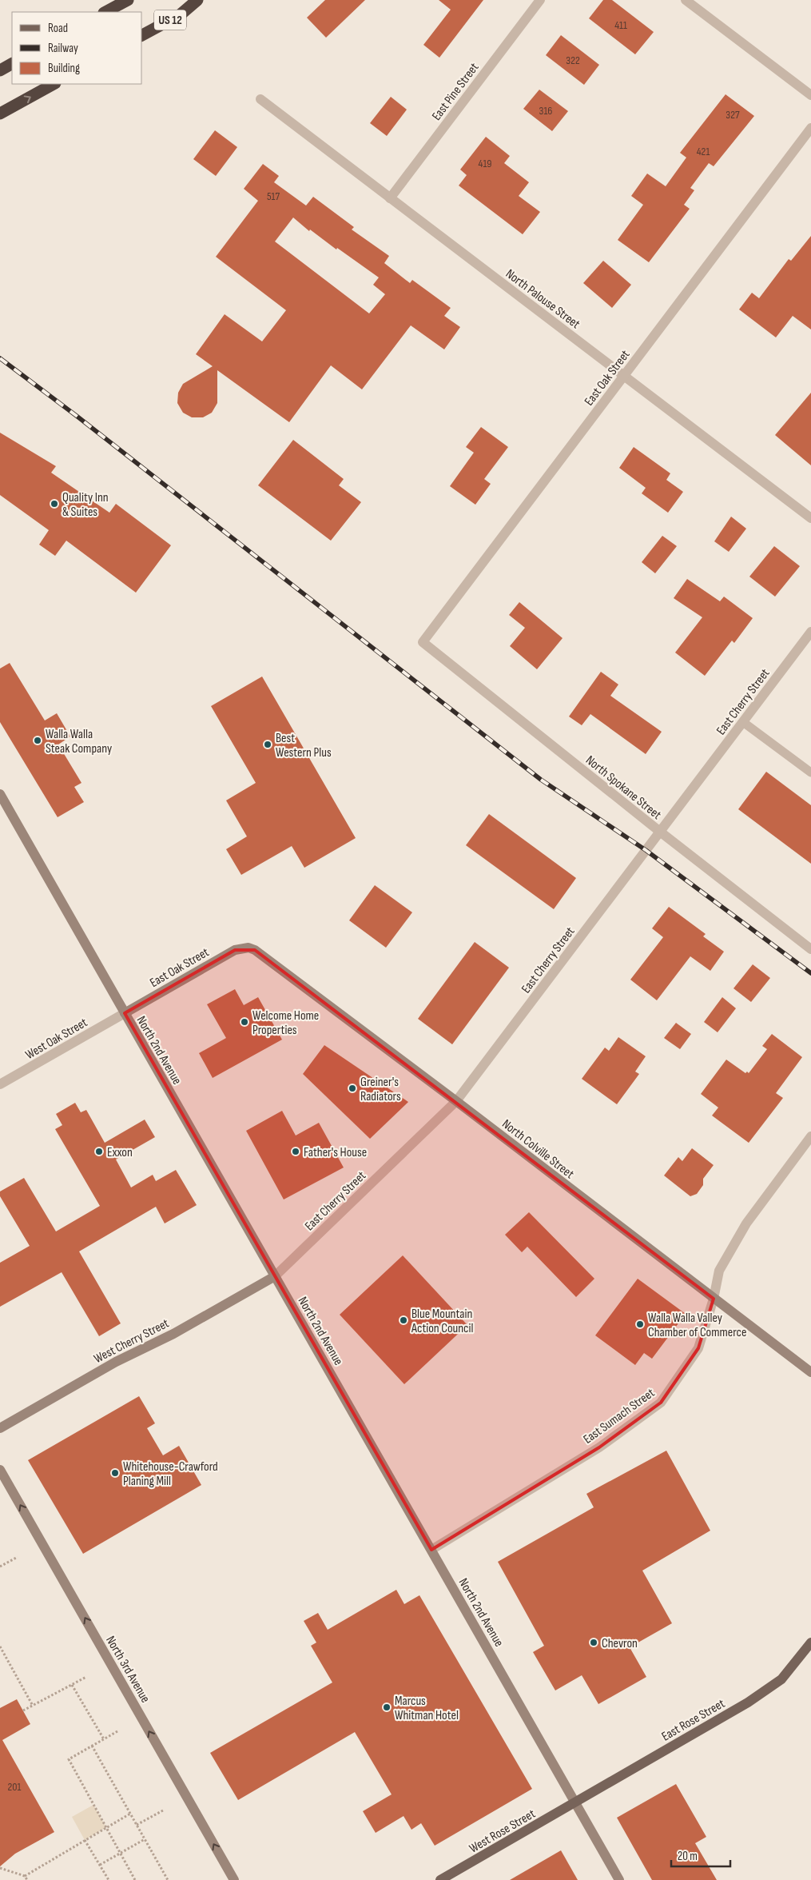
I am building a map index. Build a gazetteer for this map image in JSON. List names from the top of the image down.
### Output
{
  "streets": {
    "highway": ["US 12"],
    "main road": ["East Rose Street", "West Rose Street"],
    "street": [
      "East Pine Street",
      "North Palouse Street",
      "East Oak Street",
      "East Cherry Street",
      "North Spokane Street",
      "West Oak Street",
      "North 2nd Avenue",
      "North Colville Street",
      "West Cherry Street",
      "East Sumach Street",
      "North 3rd Avenue"
    ]
  },
  "crossings": [
    ["East Pine Street", "North Palouse Street"],
    ["North Palouse Street", "East Oak Street"],
    ["East Oak Street", "North Spokane Street"],
    ["East Oak Street", "West Oak Street"],
    ["East Oak Street", "North 2nd Avenue"],
    ["East Oak Street", "North Colville Street"],
    ["East Cherry Street", "North Spokane Street"],
    ["East Cherry Street", "North 2nd Avenue"],
    ["East Cherry Street", "North Colville Street"],
    ["East Cherry Street", "West Cherry Street"],
    ["West Oak Street", "North 2nd Avenue"],
    ["North 2nd Avenue", "West Cherry Street"],
    ["North 2nd Avenue", "East Sumach Street"],
    ["North 2nd Avenue", "East Rose Street"],
    ["North 2nd Avenue", "West Rose Street"],
    ["North Colville Street", "East Sumach Street"],
    ["East Rose Street", "West Rose Street"]
  ],
  "one_way": ["North 3rd Avenue"],
  "places": [
    "Quality Inn & Suites",
    "Walla Walla Steak Company",
    "Best Western Plus",
    "Welcome Home Properties",
    "Greiner's Radiators",
    "Exxon",
    "Father's House",
    "Blue Mountain Action Council",
    "Walla Walla Valley Chamber of Commerce",
    "Whitehouse-Crawford Planing Mill",
    "Chevron",
    "Marcus Whitman Hotel"
  ],
  "house_numbers": [
    "411",
    "322",
    "316",
    "327",
    "421",
    "419",
    "517",
    "201"
  ],
  "legend": ["Road", "Railway", "Building"],
  "scale_bar": "20 m"
}
